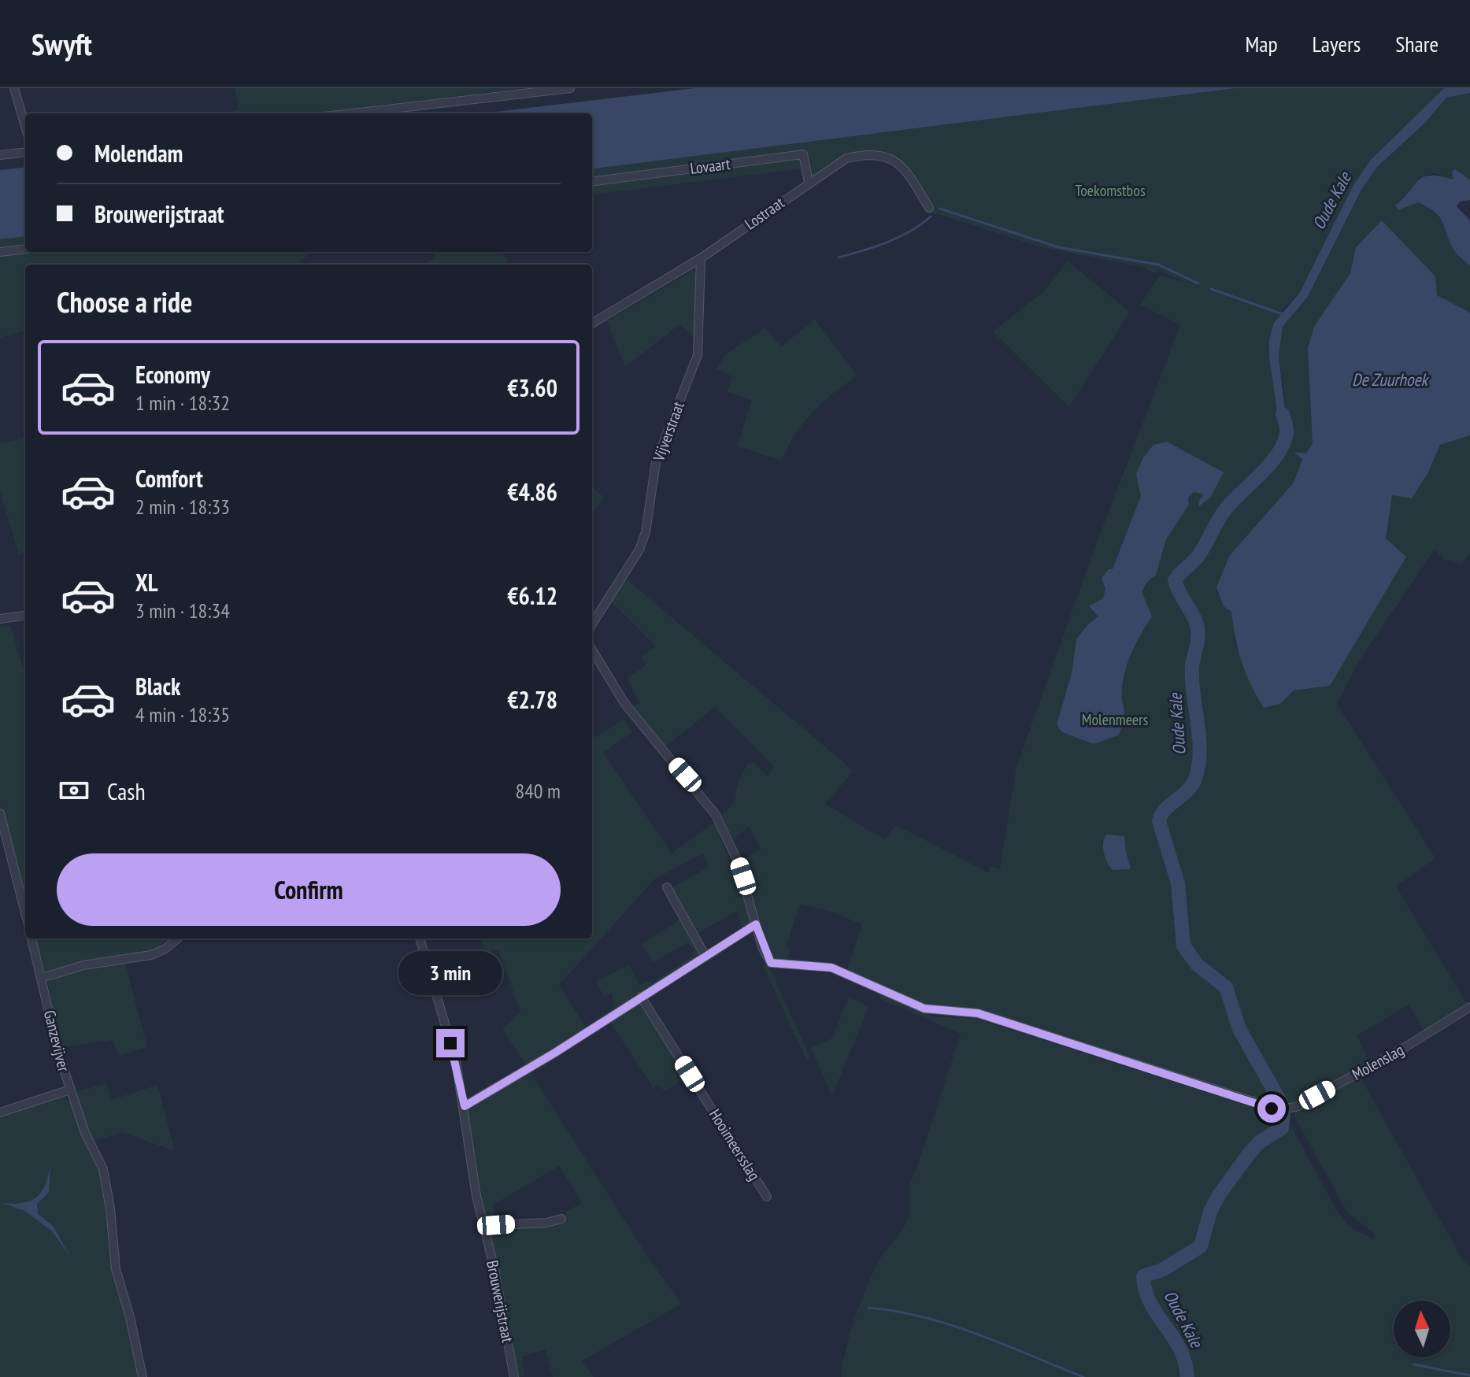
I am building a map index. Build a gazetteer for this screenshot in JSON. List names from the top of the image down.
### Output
{
  "streets": {
    "street": [
      "Lovaart",
      "Lostraat",
      "Vijverstraat",
      "Ganzevijver",
      "Molenslag",
      "Hooimeersslag",
      "Brouwerijstraat"
    ]
  },
  "crossings": [
    ["Lovaart", "Lostraat"],
    ["Lostraat", "Vijverstraat"]
  ],
  "water": ["Oude Kale", "De Zuurhoek"],
  "parks": ["Toekomstbos", "Molenmeers"],
  "north": "top",
  "page": {
    "header": "Swyft",
    "nav": ["Map", "Layers", "Share"],
    "banner": ["Molendam", "Brouwerijstraat"],
    "heading": "Choose a ride",
    "list": [
      {
        "name": "Economy",
        "note": "1 min · 18:32",
        "value": "€3.60"
      },
      {
        "name": "Comfort",
        "note": "2 min · 18:33",
        "value": "€4.86"
      },
      {
        "name": "XL",
        "note": "3 min · 18:34",
        "value": "€6.12"
      },
      {
        "name": "Black",
        "note": "4 min · 18:35",
        "value": "€2.78"
      }
    ],
    "pay": ["Cash", "840 m"],
    "buttons": "Confirm",
    "bubble": "3 min"
  }
}
